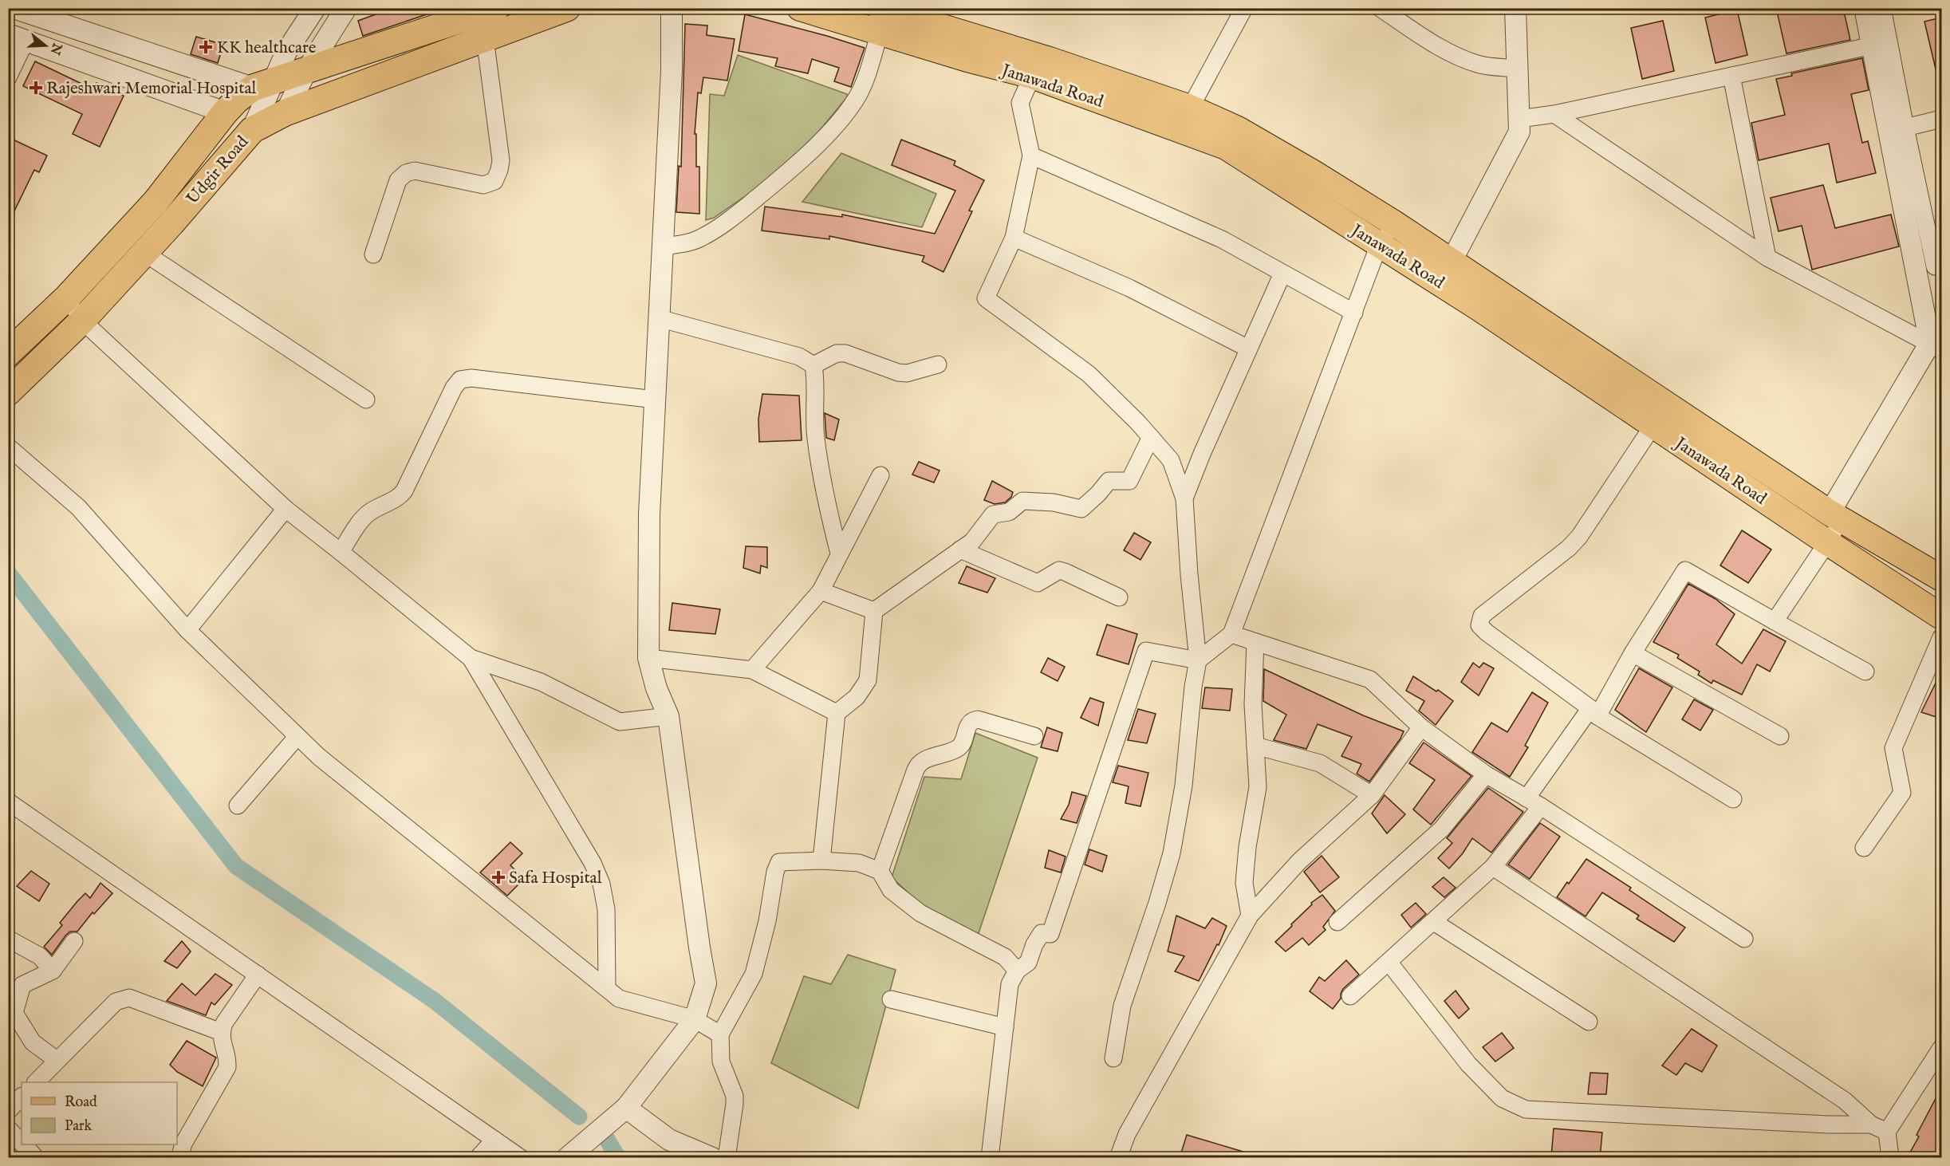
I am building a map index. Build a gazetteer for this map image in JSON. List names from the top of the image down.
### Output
{
  "streets": {
    "highway": ["Udgir Road"],
    "main road": ["Janawada Road"]
  },
  "places": {
    "health": ["KK healthcare", "Rajeshwari Memorial Hospital", "Safa Hospital"]
  },
  "legend": ["Road", "Park"],
  "north": "right"
}
